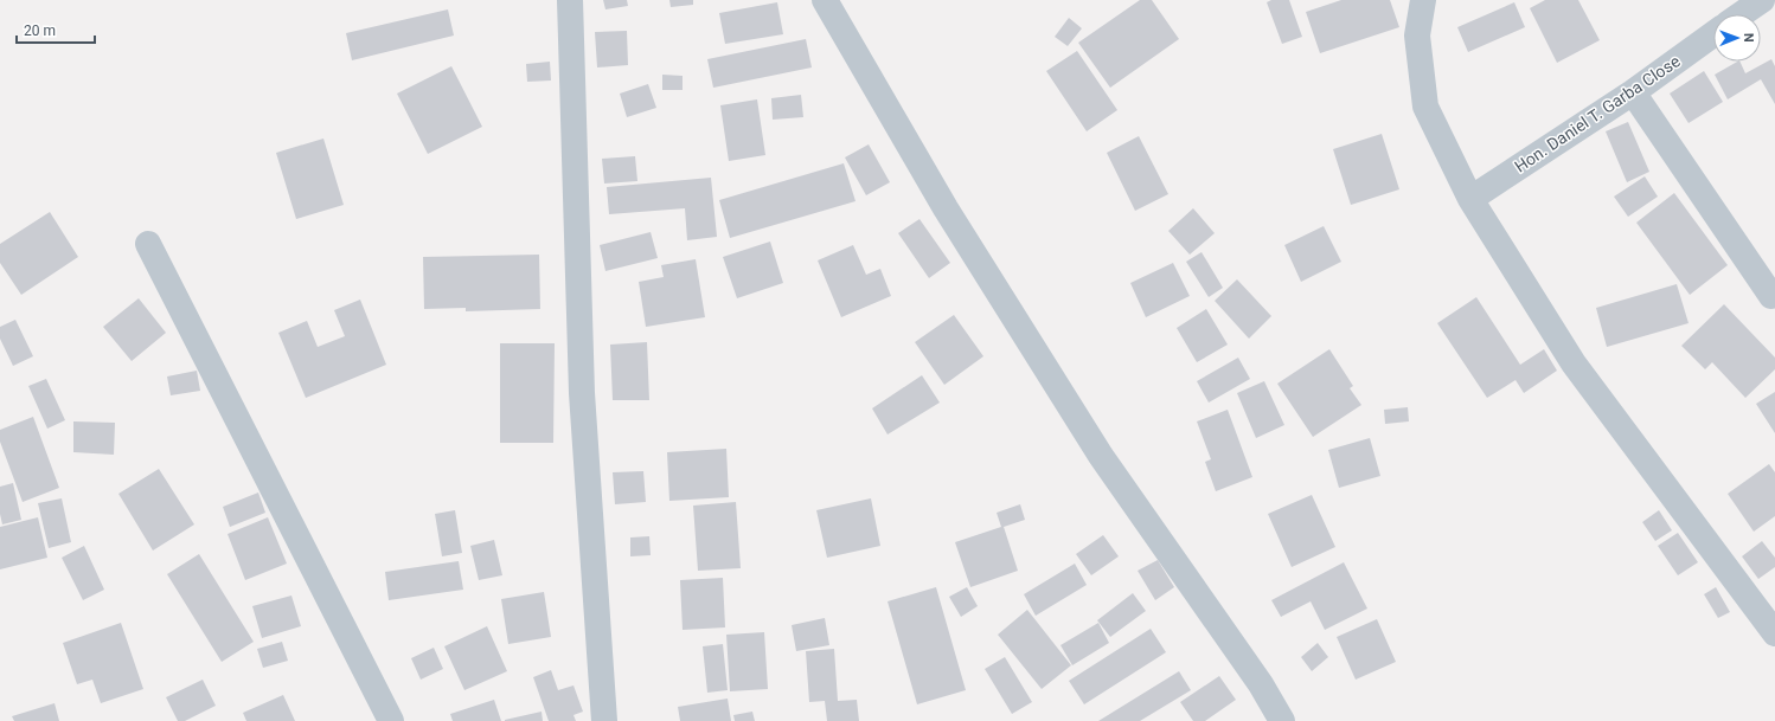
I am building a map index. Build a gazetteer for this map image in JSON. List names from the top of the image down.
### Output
{
  "streets": {
    "street": ["Hon. Daniel T. Garba Close"]
  },
  "scale_bar": "20 m",
  "north": "right"
}
